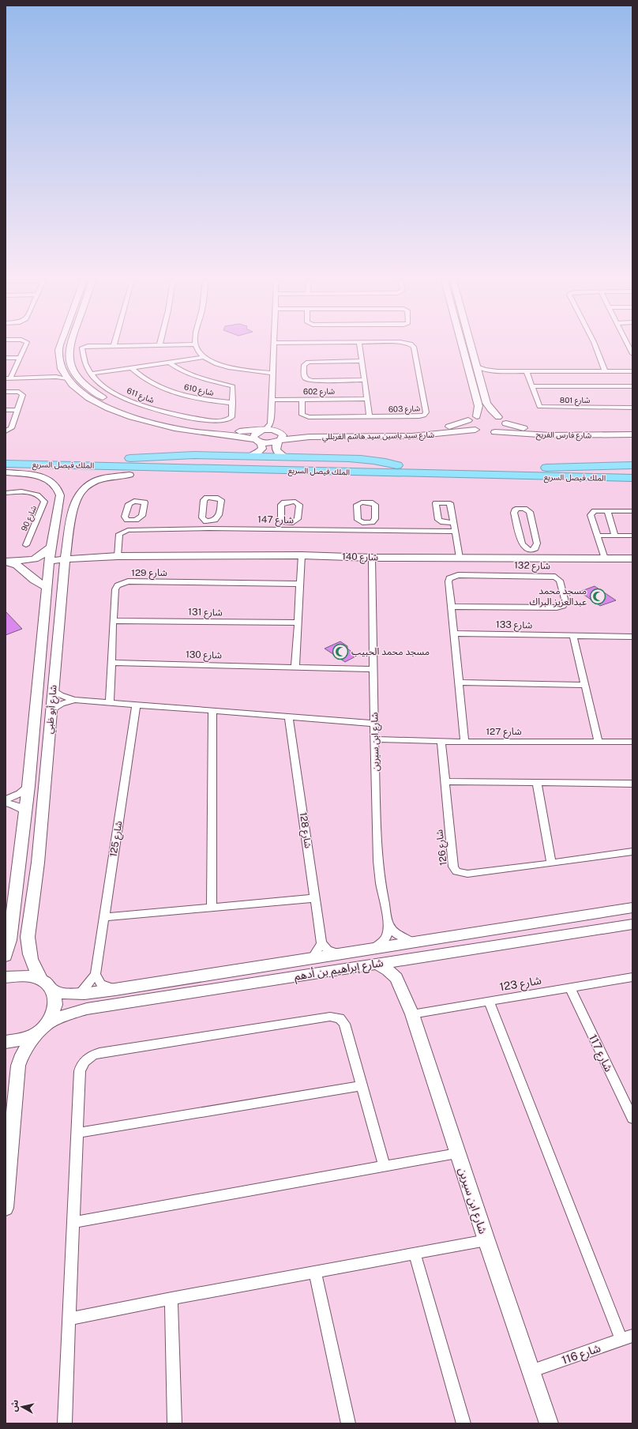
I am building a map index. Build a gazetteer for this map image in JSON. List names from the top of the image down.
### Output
{
  "streets": {
    "highway": ["الملك فيصل السريع"],
    "street": [
      "شارع 610",
      "شارع 602",
      "شارع 611",
      "شارع 801",
      "شارع 603",
      "شارع فارس الفريح",
      "شارع سيد ياسين سيد هاشم الغربللي",
      "شارع 90",
      "شارع 147",
      "شارع 140",
      "شارع 132",
      "شارع 129",
      "شارع 131",
      "شارع 133",
      "شارع 130",
      "شارع أبو ظبي",
      "شارع 127",
      "شارع ابن سيرين",
      "شارع 128",
      "شارع 125",
      "شارع 126",
      "شارع إبراهيم بن أدهم",
      "شارع 123",
      "شارع 117",
      "شارع 116"
    ]
  },
  "crossings": [
    ["شارع 610", "شارع 611"],
    ["شارع 602", "شارع 603"],
    ["شارع فارس الفريح", "شارع سيد ياسين سيد هاشم الغربللي"],
    ["شارع 147", "شارع 140"],
    ["شارع 140", "شارع أبو ظبي"],
    ["شارع 140", "شارع ابن سيرين"],
    ["شارع 132", "شارع 133"],
    ["شارع 132", "شارع 127"],
    ["شارع 129", "شارع 131"],
    ["شارع 129", "شارع 130"],
    ["شارع 130", "شارع ابن سيرين"],
    ["شارع 127", "شارع ابن سيرين"],
    ["شارع 127", "شارع 126"],
    ["شارع ابن سيرين", "شارع إبراهيم بن أدهم"],
    ["شارع ابن سيرين", "شارع 123"],
    ["شارع ابن سيرين", "شارع 116"],
    ["شارع 125", "شارع إبراهيم بن أدهم"],
    ["شارع 123", "شارع 117"]
  ],
  "places": {
    "mosque": ["مسجد محمد عبدالعزيز البراك", "مسجد محمد الحبيب"]
  },
  "north": "left"
}
